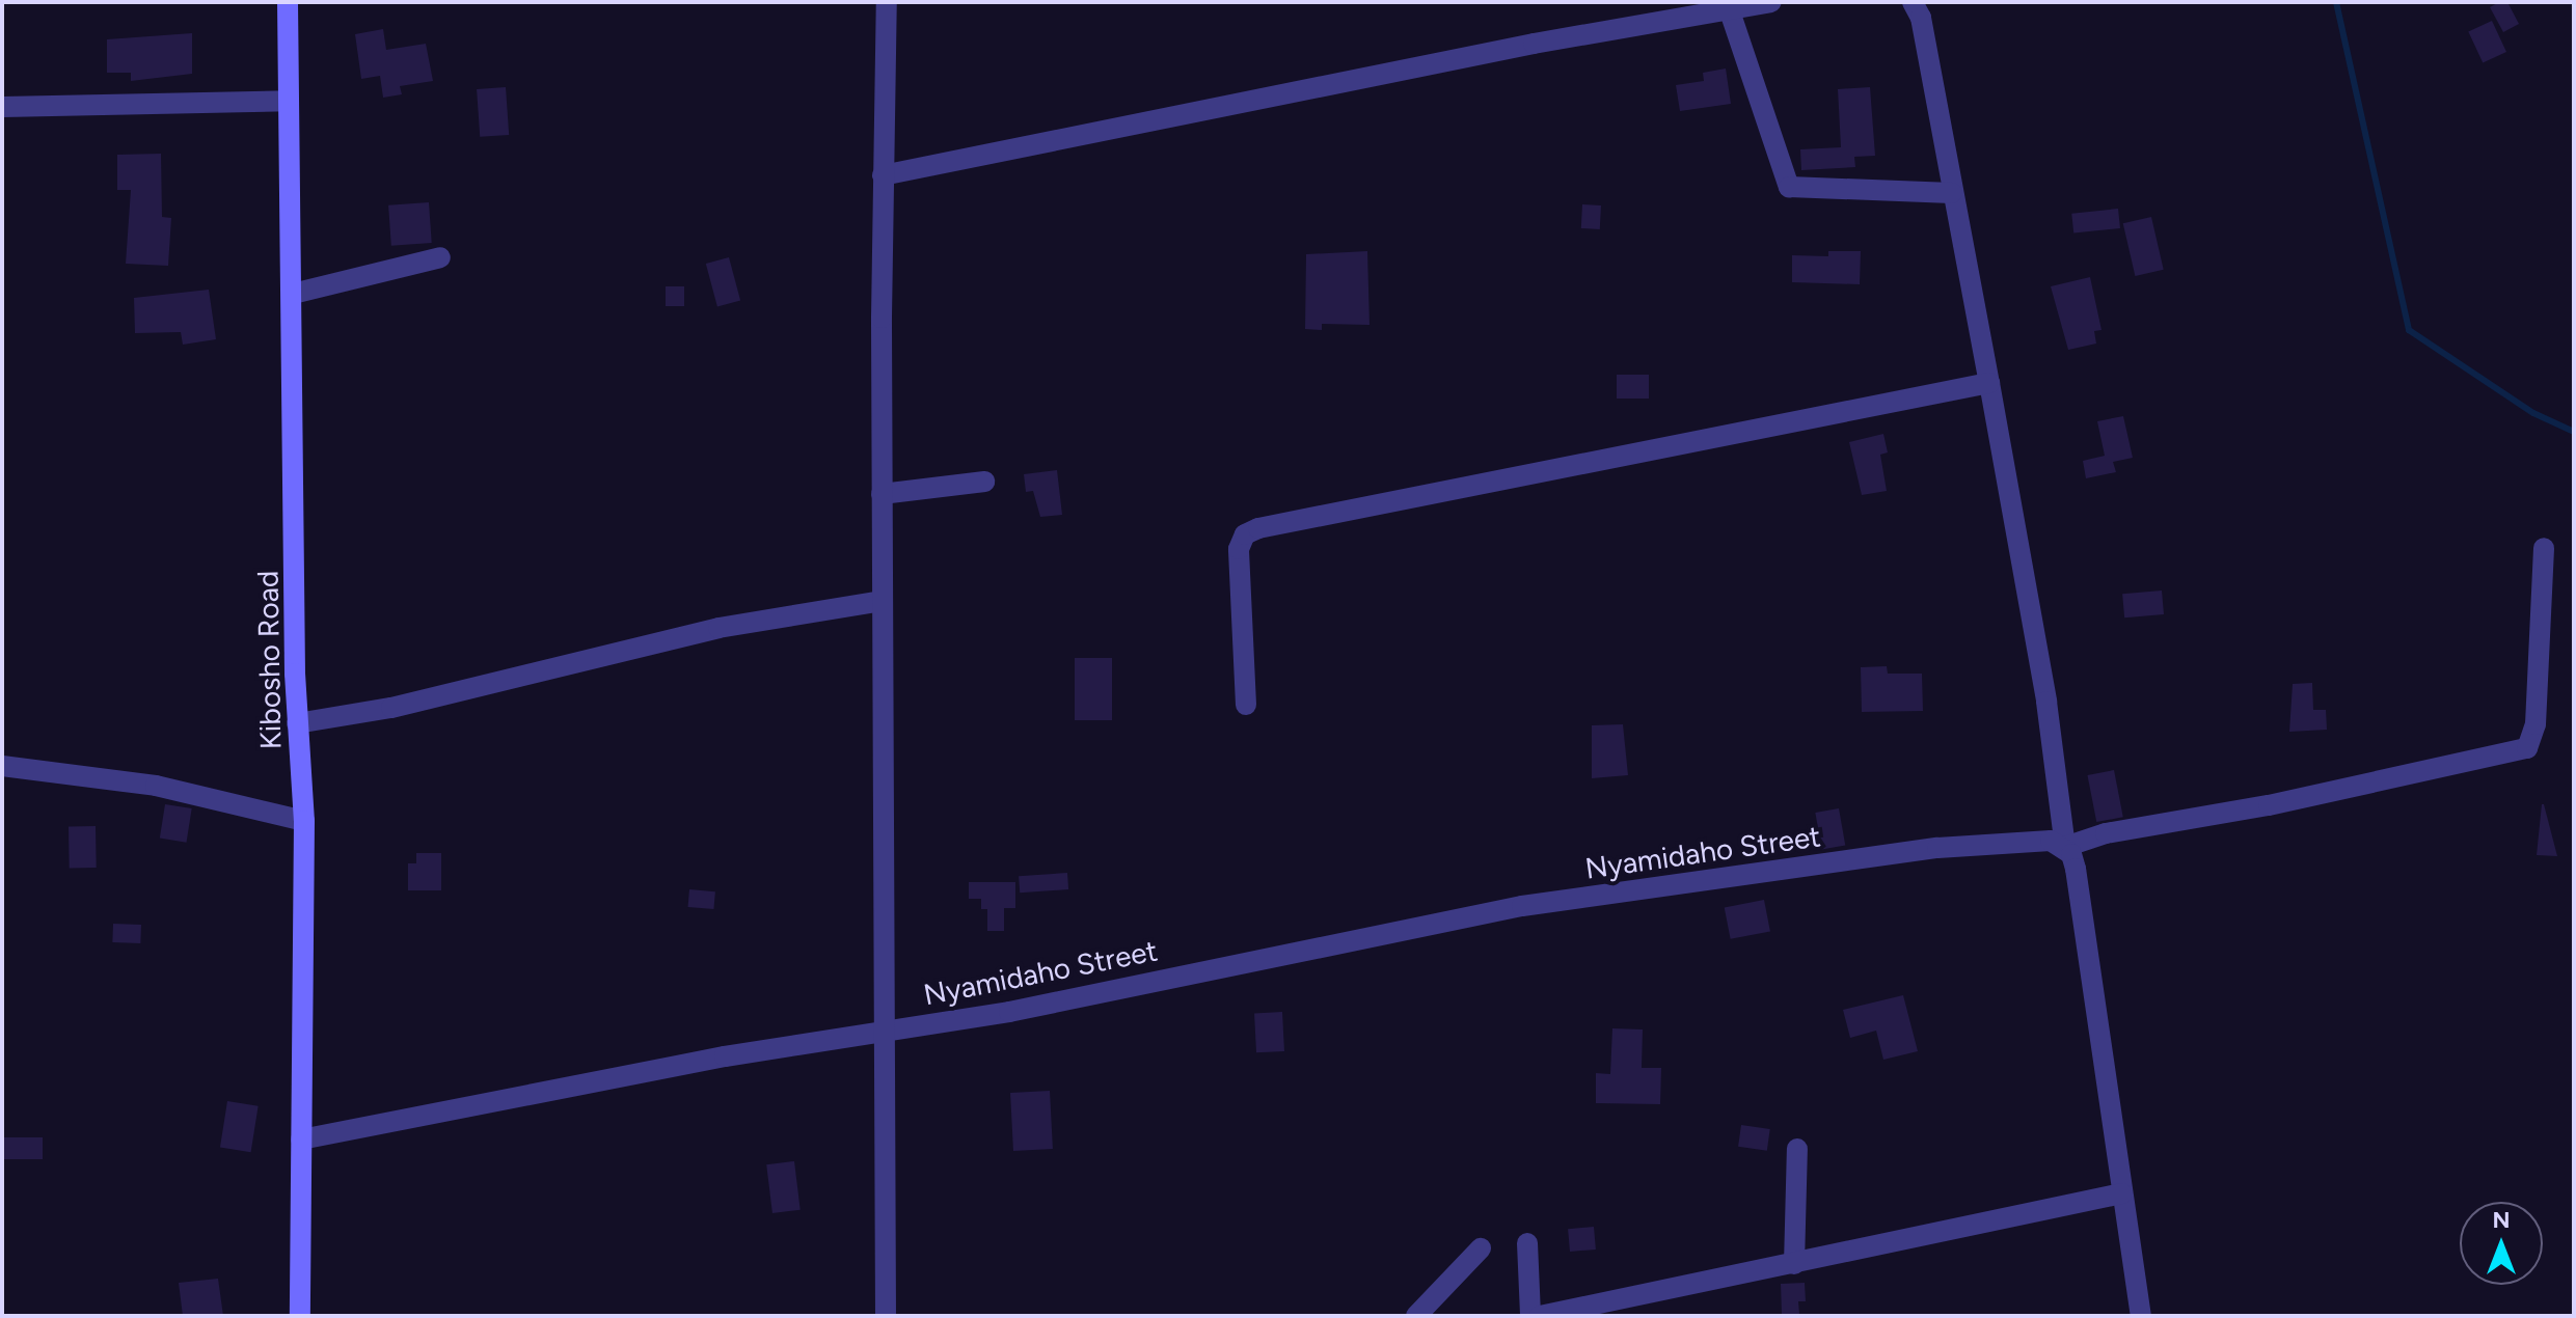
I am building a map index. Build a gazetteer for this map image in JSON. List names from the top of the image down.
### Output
{
  "streets": {
    "street": ["Kibosho Road", "Nyamidaho Street"]
  },
  "crossings": [
    ["Kibosho Road", "Nyamidaho Street"]
  ],
  "north": "top"
}
